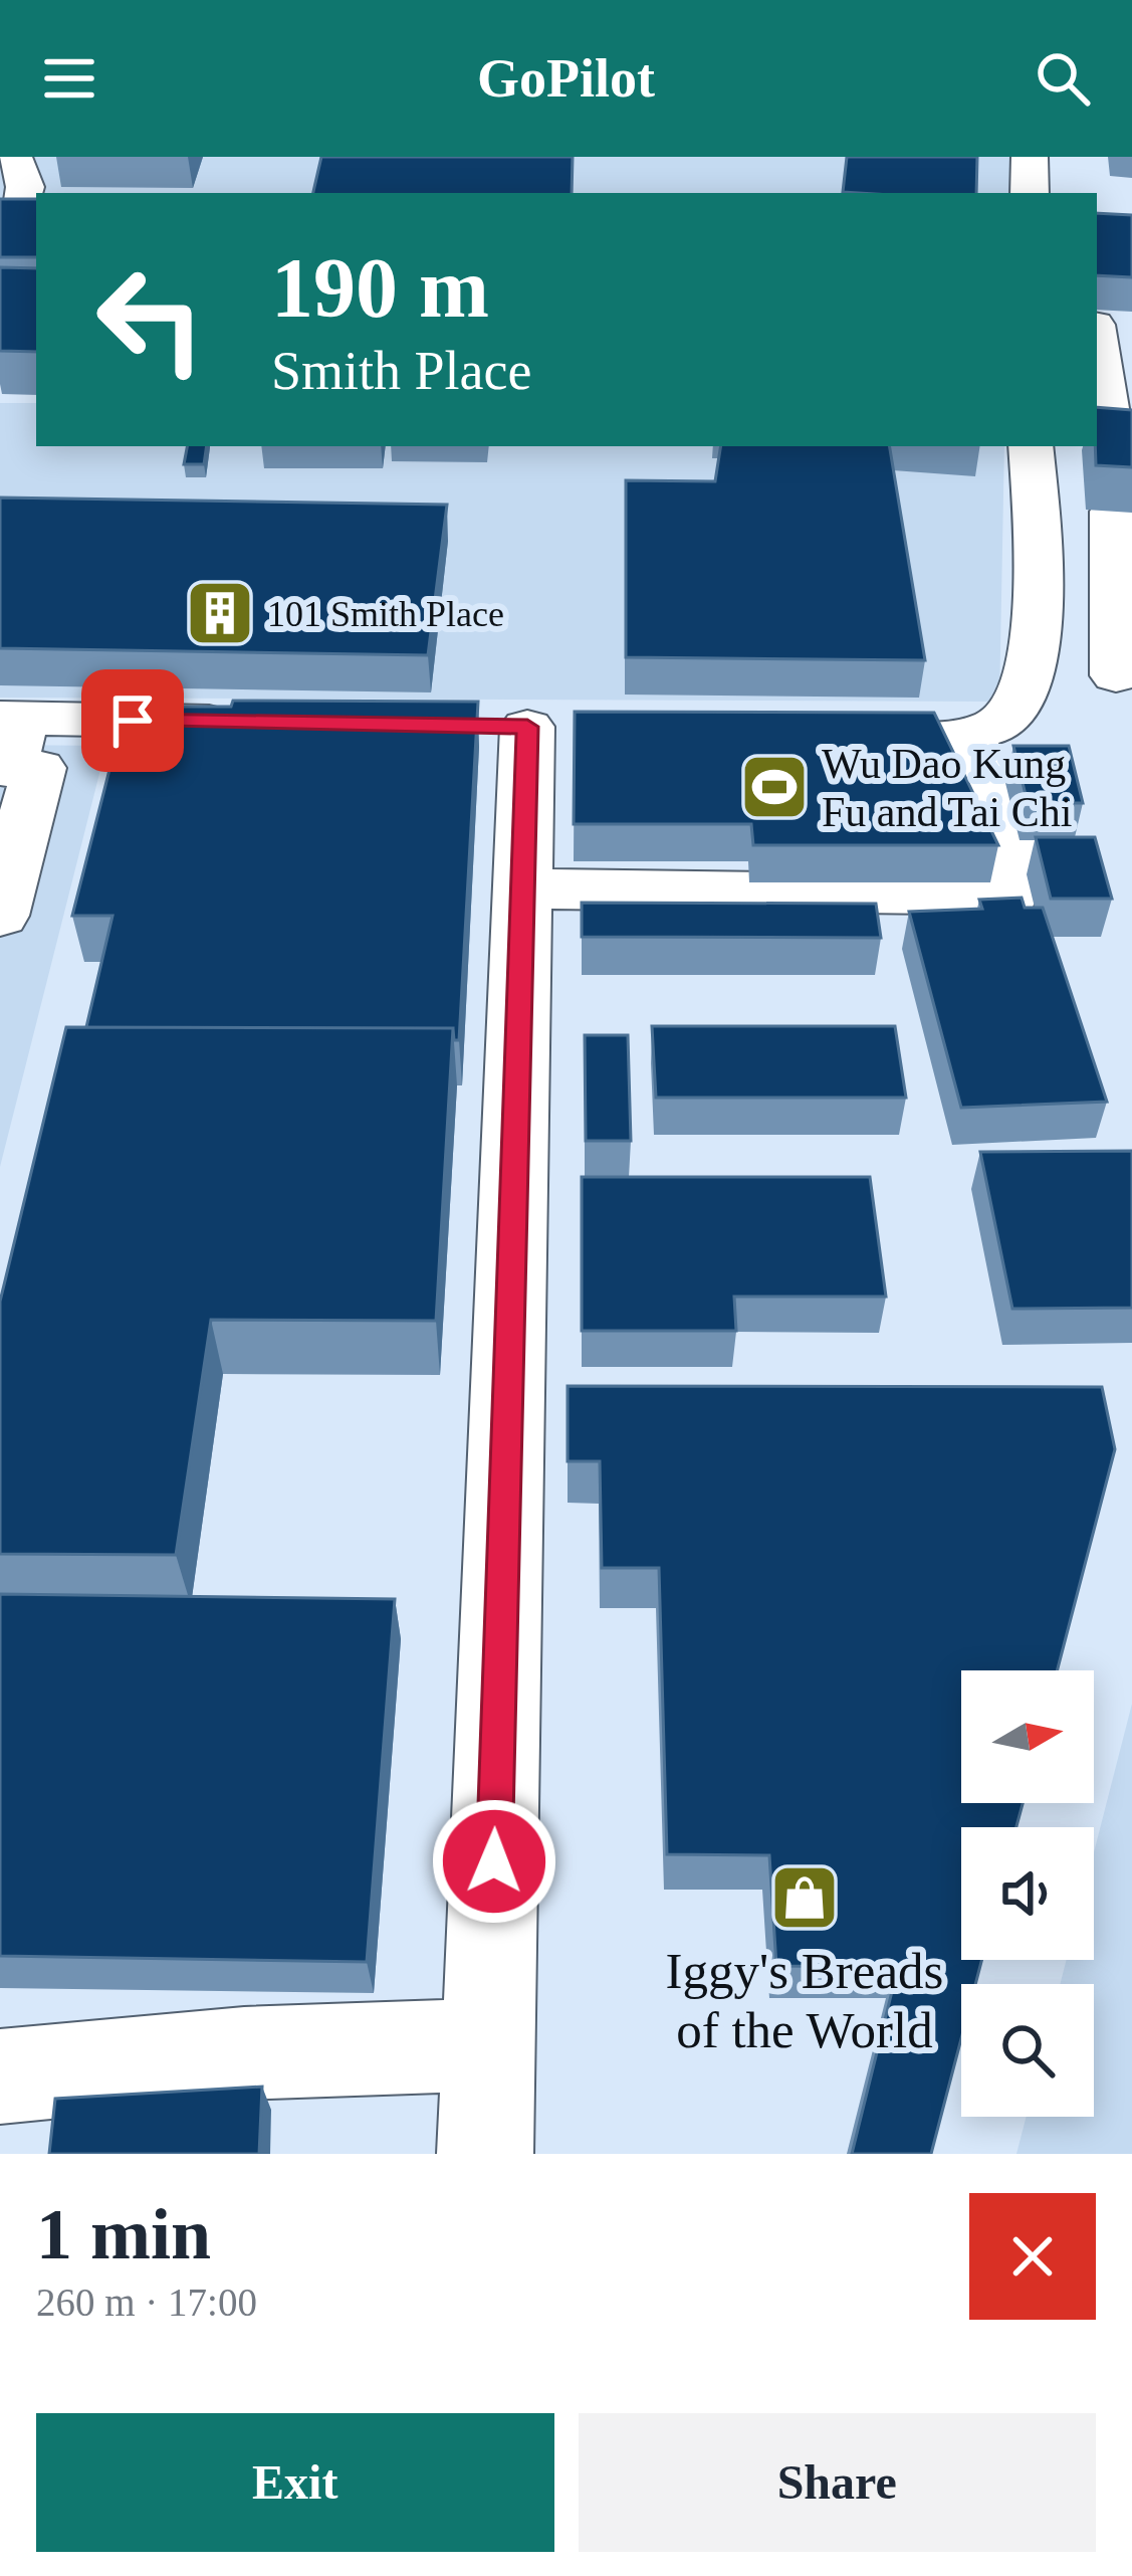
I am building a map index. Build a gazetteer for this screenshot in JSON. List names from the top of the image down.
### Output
{
  "places": {
    "building": ["101 Smith Place"],
    "sports": ["Wu Dao Kung Fu and Tai Chi"],
    "shop": ["Iggy's Breads of the World"]
  },
  "north": "right",
  "page": {
    "header": "GoPilot",
    "turn": ["190 m", "Smith Place"],
    "heading": ["1 min", "260 m · 17:00"],
    "buttons": ["Exit", "Share"]
  }
}
